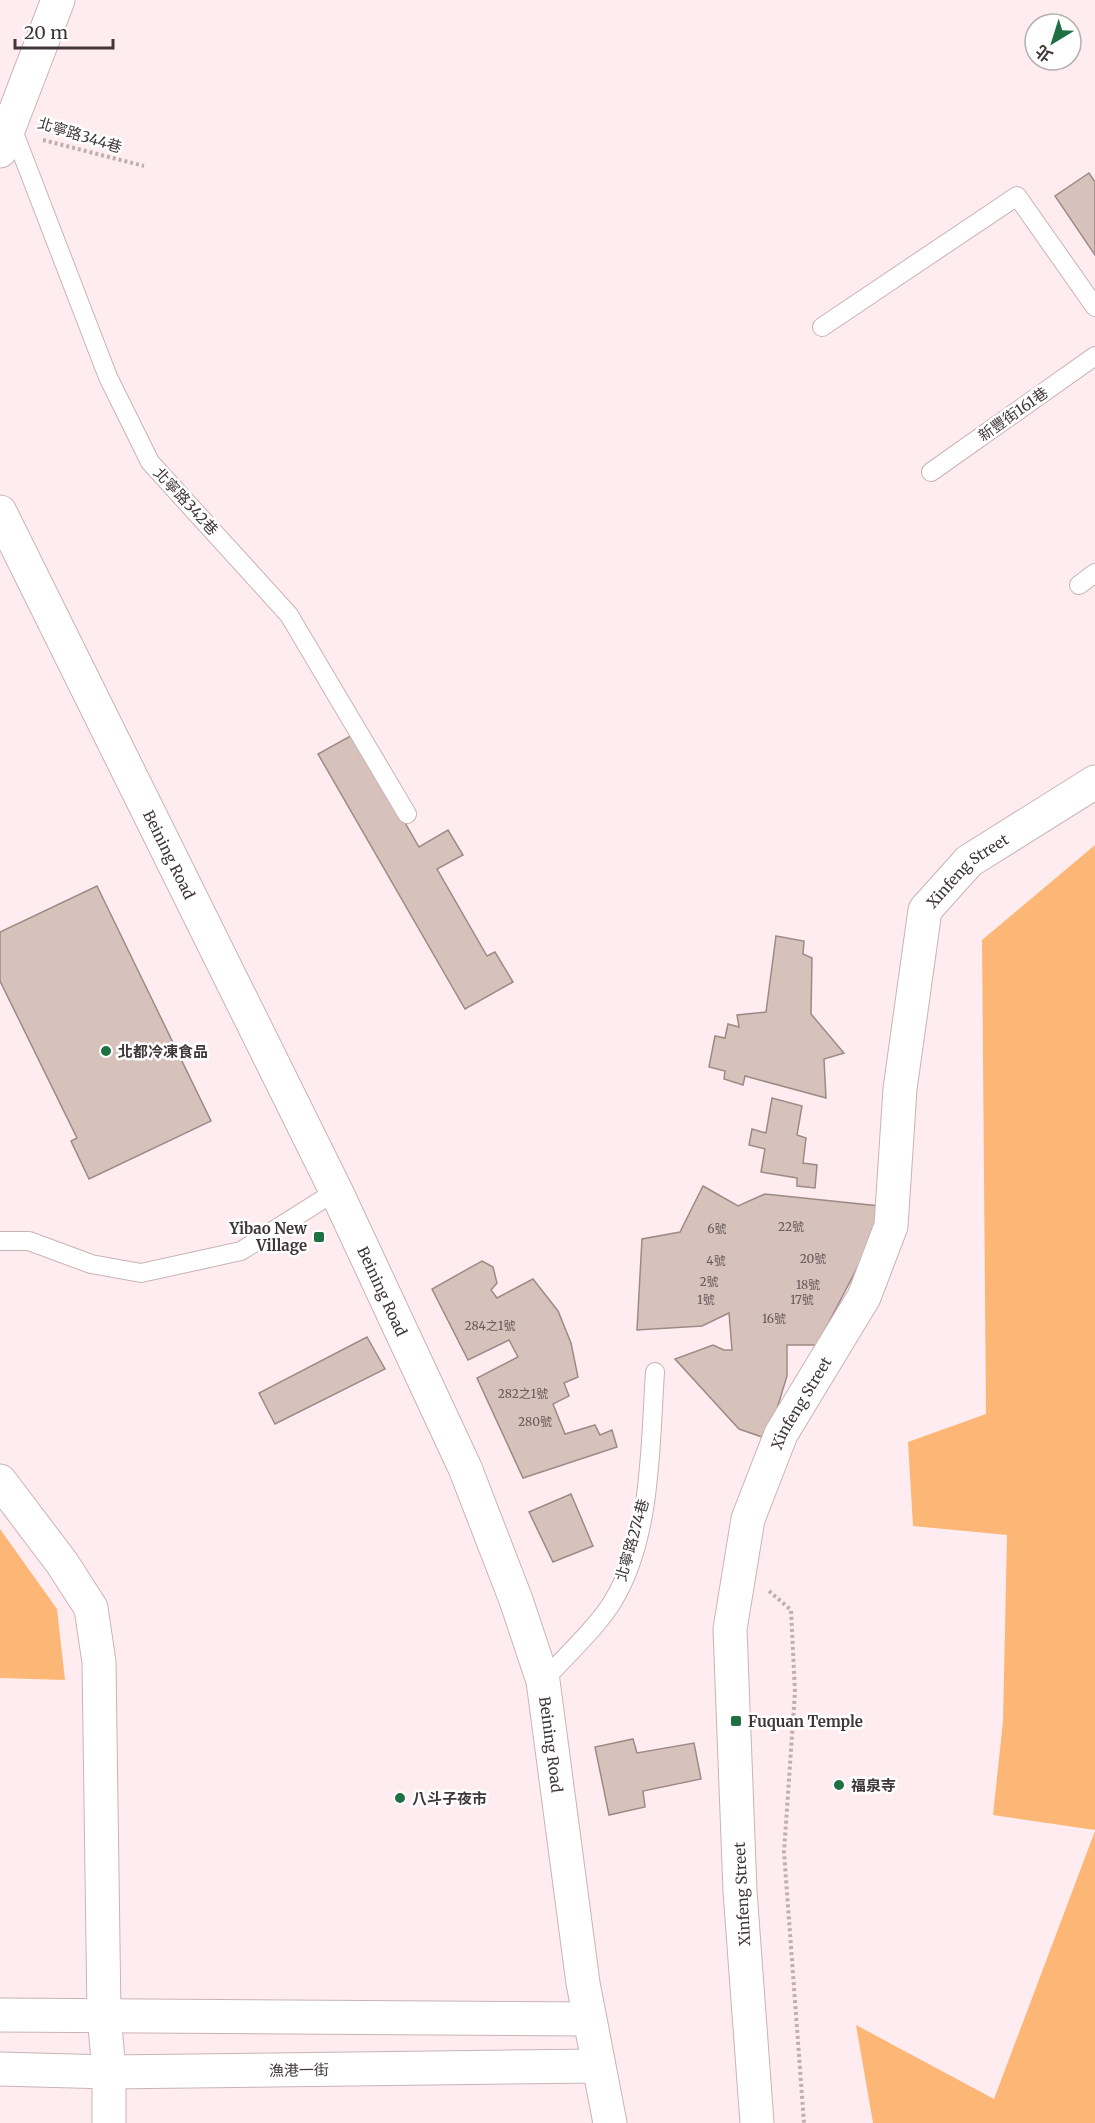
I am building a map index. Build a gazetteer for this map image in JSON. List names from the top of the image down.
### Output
{
  "streets": {
    "street": ["Beining Road", "Xinfeng Street", "漁港一街"],
    "lane": ["新豐街161巷", "北寧路342巷", "北寧路274巷"],
    "path": ["北寧路344巷"]
  },
  "crossings": [
    ["北寧路344巷", "北寧路342巷"],
    ["Beining Road", "北寧路274巷"],
    ["Beining Road", "漁港一街"]
  ],
  "places": {
    "other": ["北都冷凍食品", "福泉寺", "八斗子夜市"],
    "transit": ["Yibao New Village", "Fuquan Temple"]
  },
  "house_numbers": [
    "22號",
    "6號",
    "20號",
    "4號",
    "2號",
    "18號",
    "1號",
    "17號",
    "16號",
    "284之1號",
    "282之1號",
    "280號"
  ],
  "scale_bar": "20 m",
  "north": "bottom left"
}
